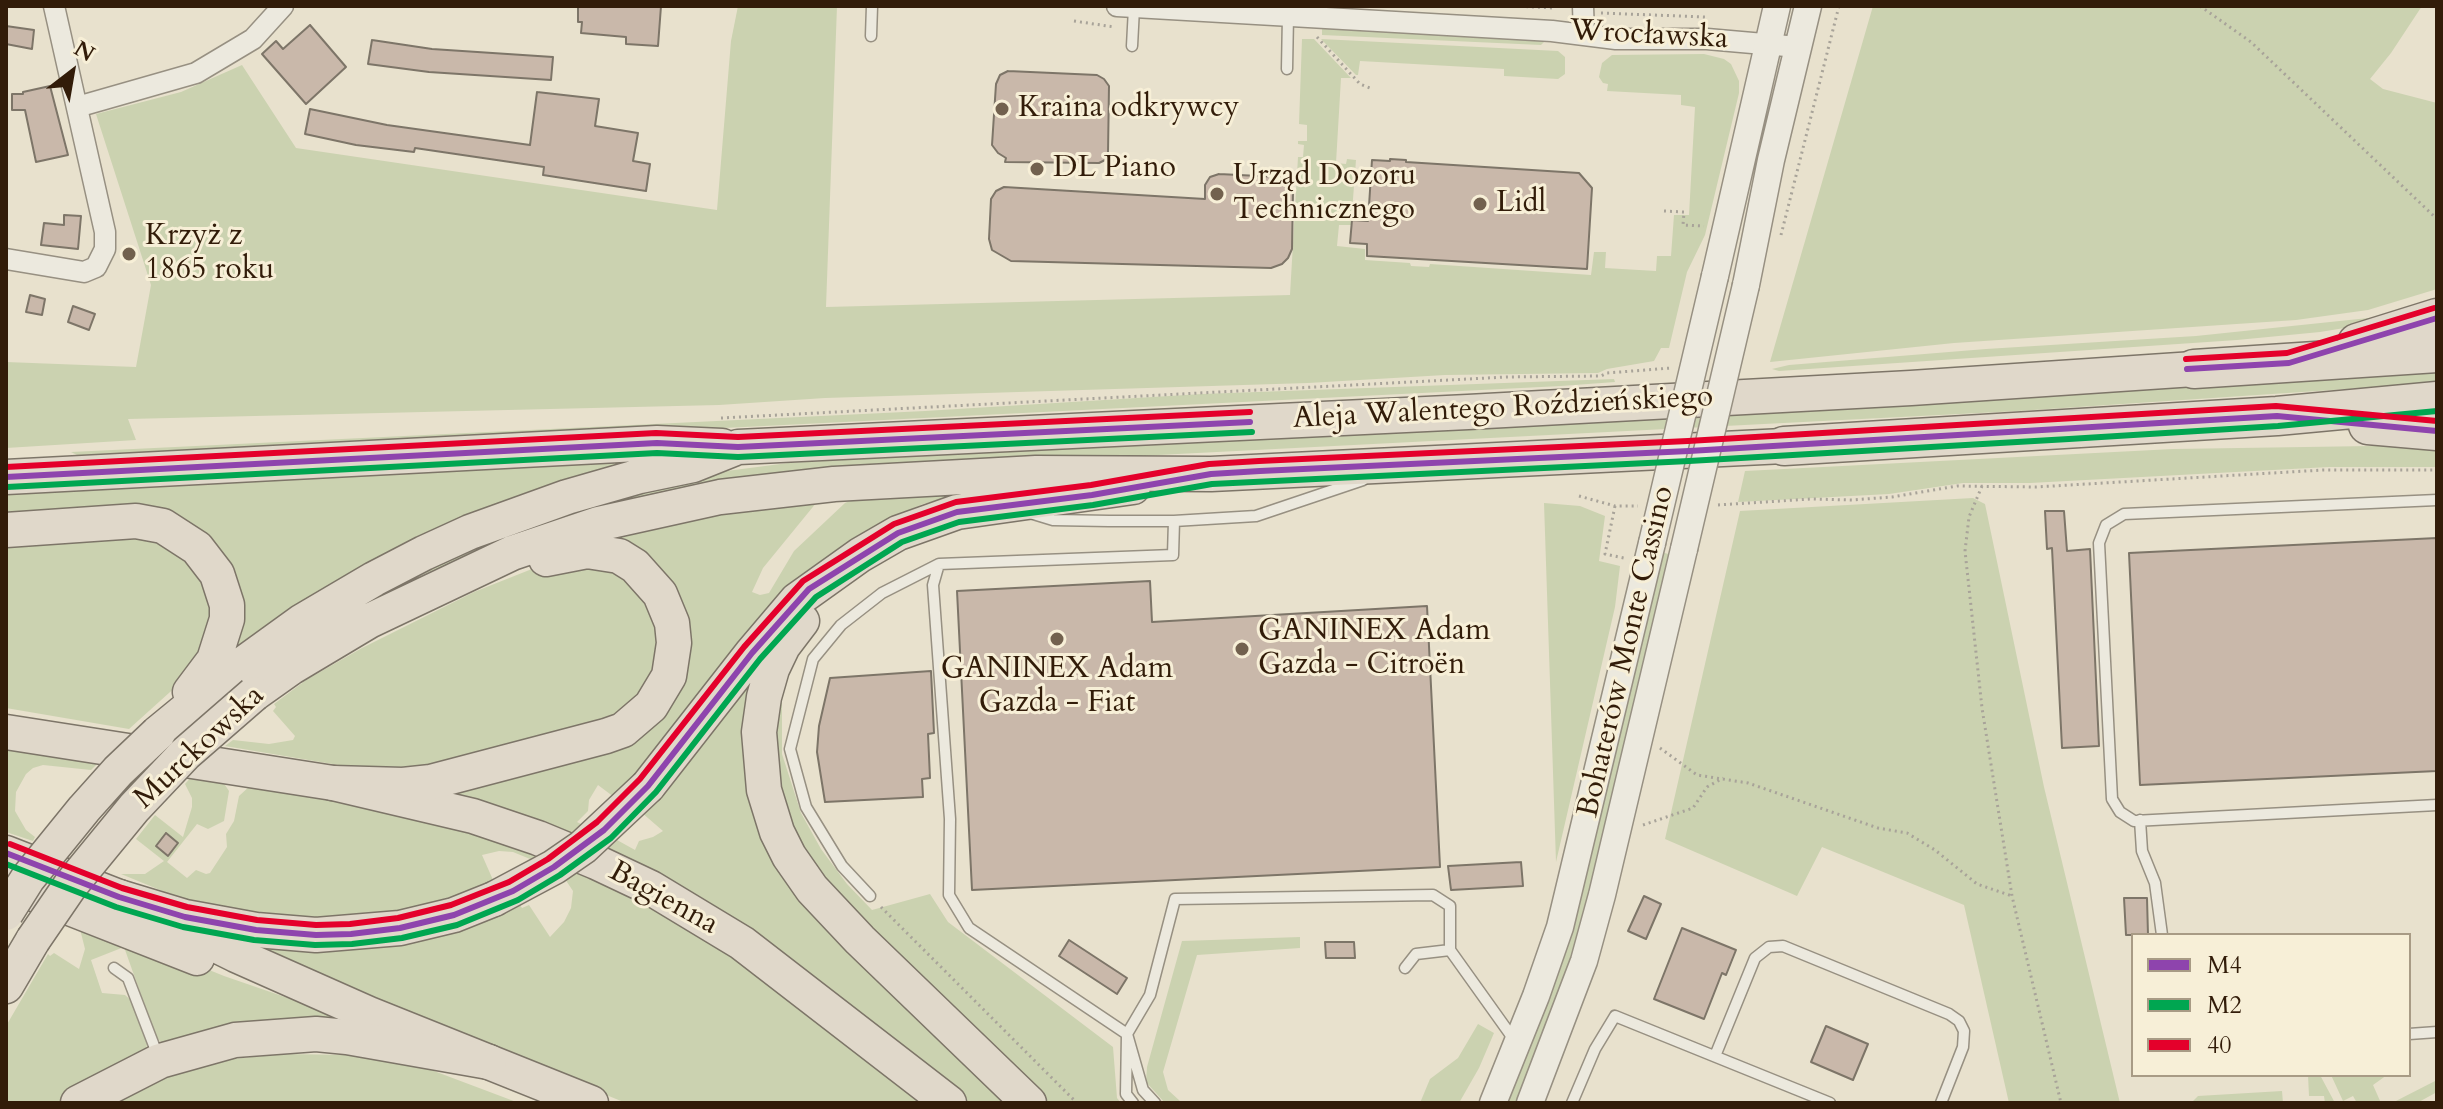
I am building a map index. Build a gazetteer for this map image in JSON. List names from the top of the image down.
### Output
{
  "streets": {
    "highway": ["Aleja Walentego Roździeńskiego"],
    "main road": ["Murckowska", "Bagienna"],
    "street": ["Wrocławska", "Bohaterów Monte Cassino"]
  },
  "crossings": [
    ["Wrocławska", "Bohaterów Monte Cassino"],
    ["Aleja Walentego Roździeńskiego", "Murckowska"]
  ],
  "places": [
    "Kraina odkrywcy",
    "DL Piano",
    "Urząd Dozoru Technicznego",
    "Lidl",
    "Krzyż z 1865 roku",
    "GANINEX Adam Gazda - Fiat",
    "GANINEX Adam Gazda - Citroën"
  ],
  "lines": ["transit line 40", "transit line M4", "transit line M2"],
  "legend": ["M4", "M2", "40"],
  "north": "top right"
}
